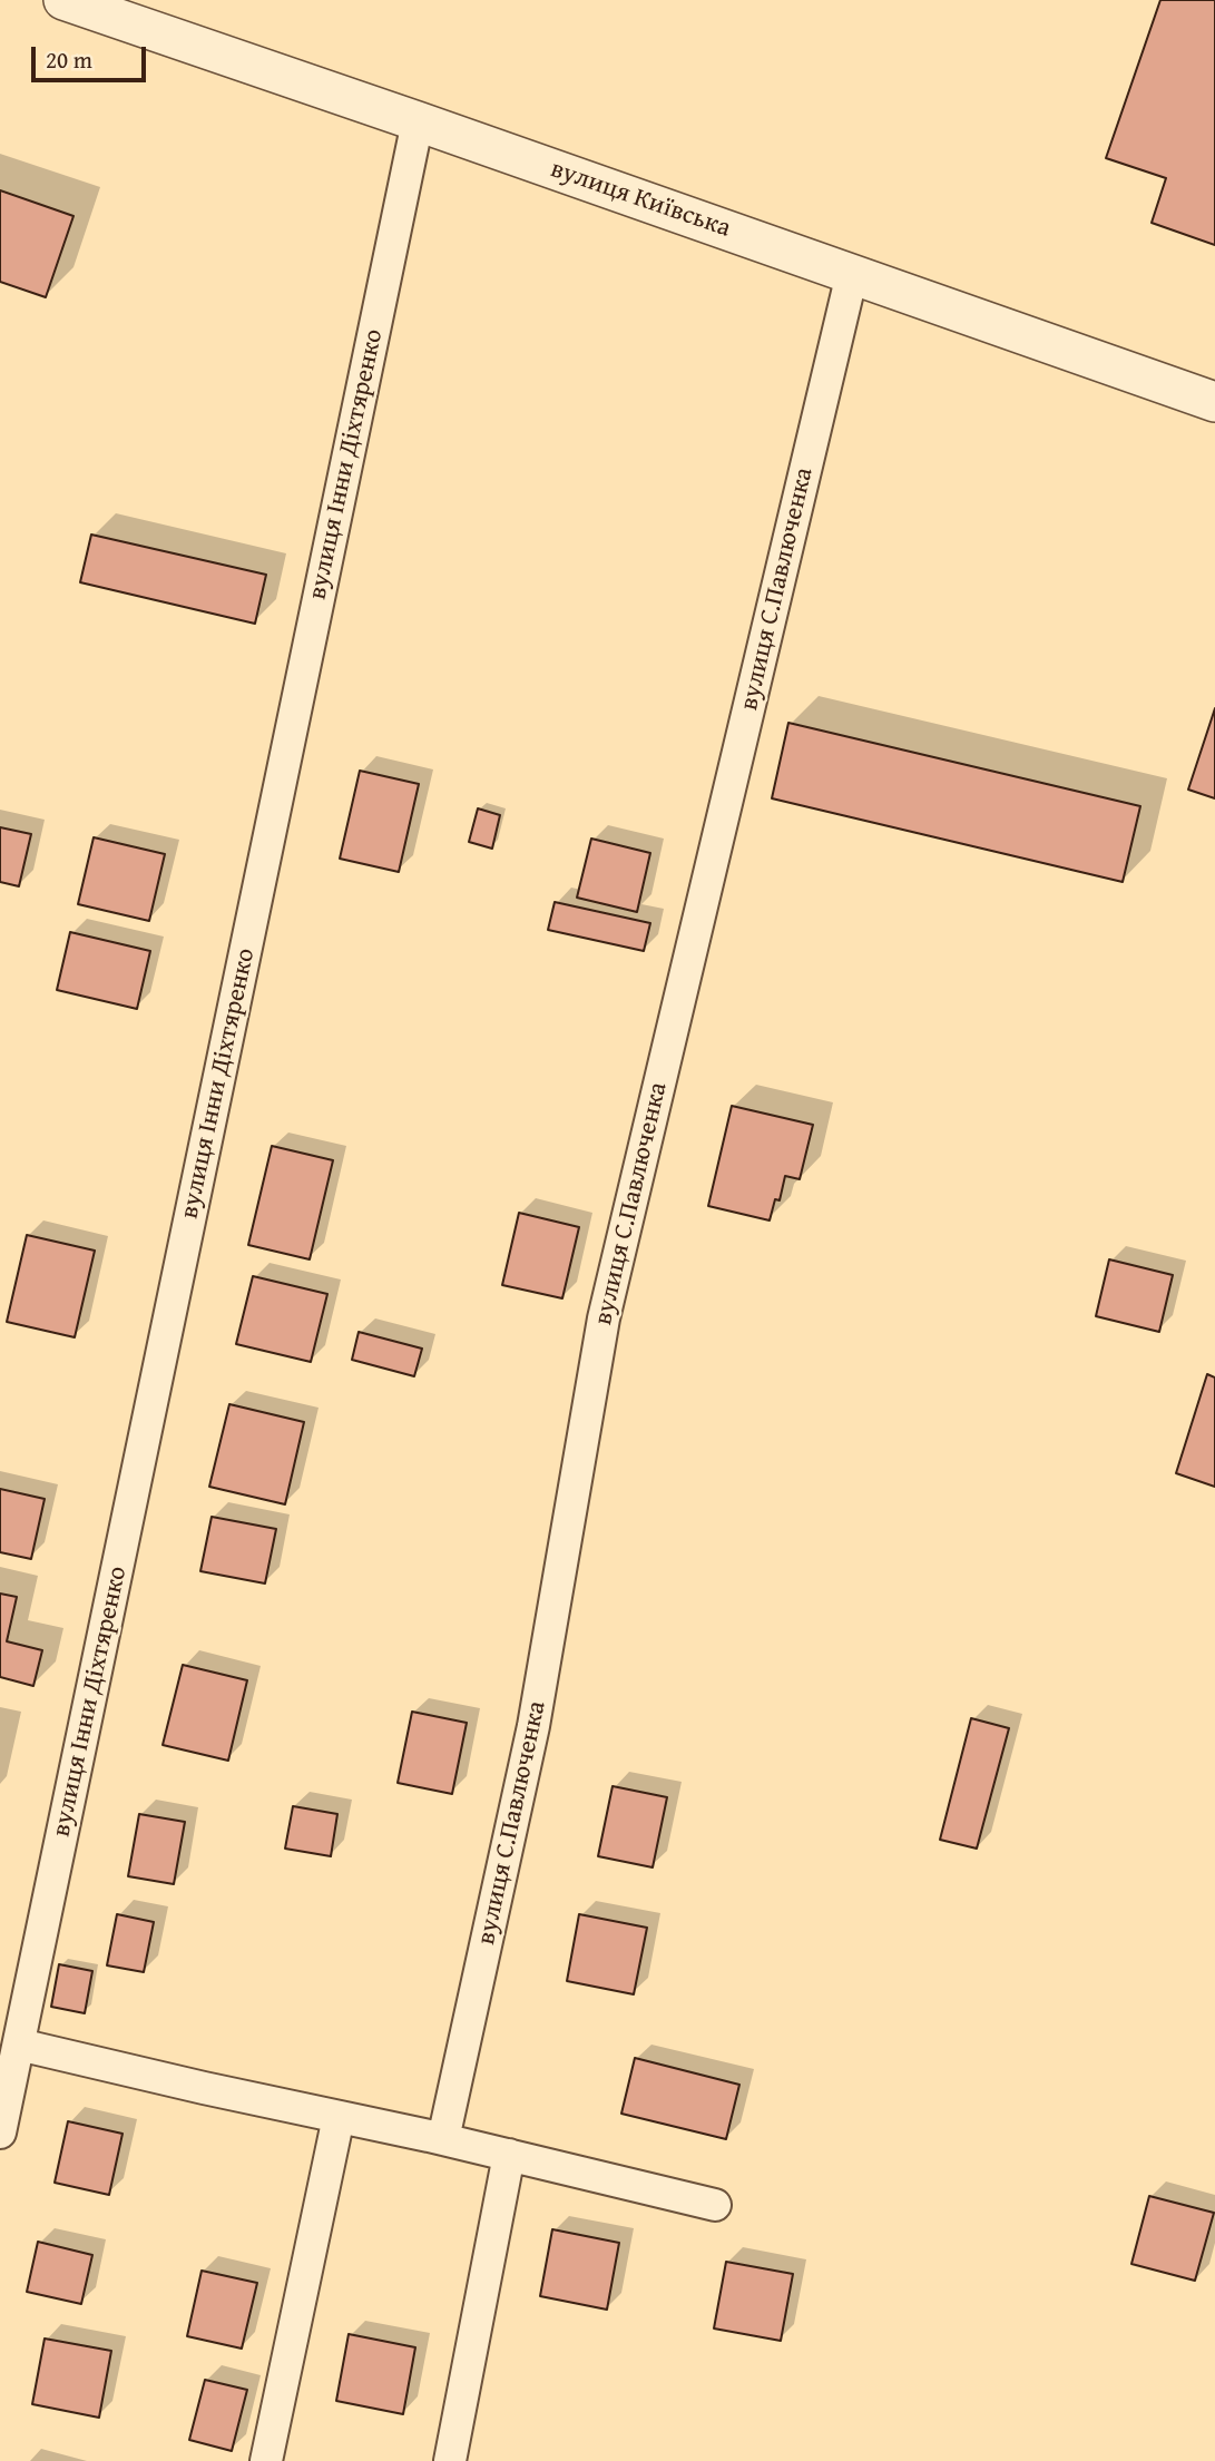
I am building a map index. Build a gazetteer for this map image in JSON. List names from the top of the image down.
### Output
{
  "streets": {
    "street": ["вулиця Київська", "вулиця Інни Діхтяренко", "вулиця С.Павлюченка"]
  },
  "crossings": [
    ["вулиця Київська", "вулиця Інни Діхтяренко"],
    ["вулиця Київська", "вулиця С.Павлюченка"]
  ],
  "scale_bar": "20 m"
}
